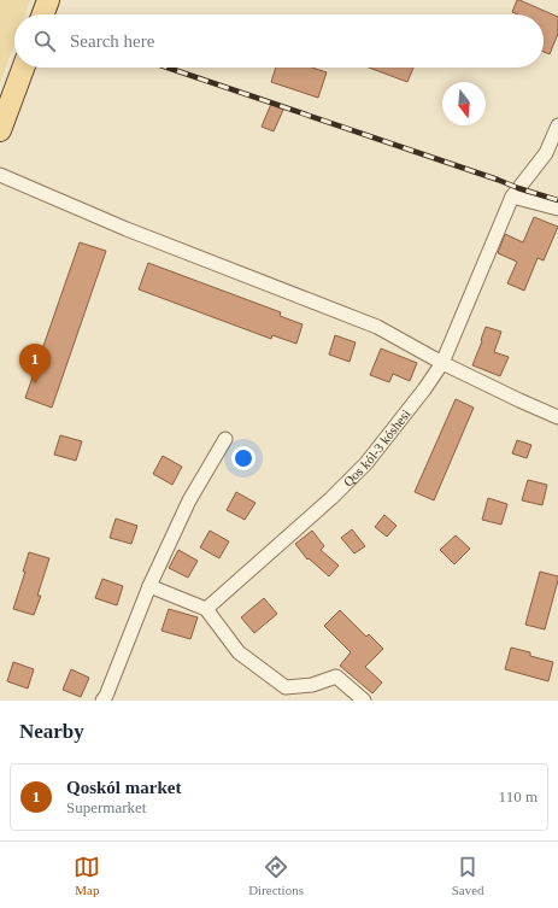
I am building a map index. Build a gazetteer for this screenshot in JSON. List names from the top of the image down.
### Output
{
  "streets": {
    "street": ["Qos kól-3 kóshesi"]
  },
  "north": "bottom",
  "page": {
    "search": "Search here",
    "pins": "1",
    "heading": "Nearby",
    "list": [
      {
        "mark": "1",
        "name": "Qoskól market",
        "note": "Supermarket",
        "value": "110 m"
      }
    ],
    "nav": ["Map", "Directions", "Saved"]
  }
}
